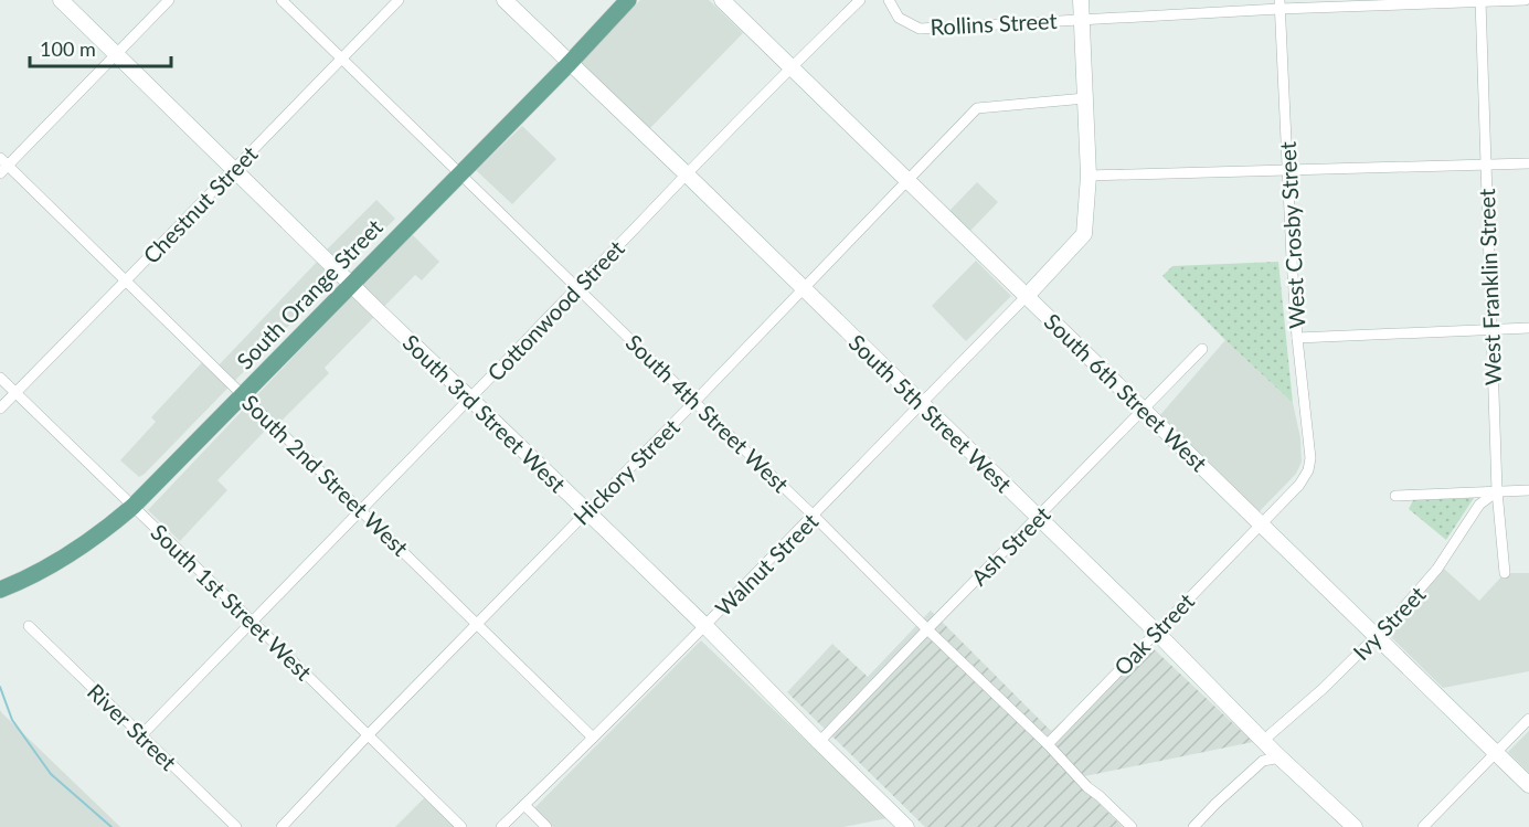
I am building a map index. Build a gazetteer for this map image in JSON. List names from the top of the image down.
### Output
{
  "streets": {
    "main road": ["South Orange Street"],
    "street": [
      "Rollins Street",
      "Chestnut Street",
      "West Crosby Street",
      "West Franklin Street",
      "Cottonwood Street",
      "South 6th Street West",
      "South 3rd Street West",
      "South 4th Street West",
      "South 5th Street West",
      "Hickory Street",
      "South 2nd Street West",
      "Ash Street",
      "Walnut Street",
      "South 1st Street West",
      "Ivy Street",
      "Oak Street",
      "River Street"
    ]
  },
  "crossings": [
    ["Rollins Street", "West Crosby Street"],
    ["Rollins Street", "West Franklin Street"],
    ["Chestnut Street", "South 3rd Street West"],
    ["Chestnut Street", "South 4th Street West"],
    ["Chestnut Street", "South 2nd Street West"],
    ["Chestnut Street", "South 1st Street West"],
    ["West Crosby Street", "Oak Street"],
    ["West Franklin Street", "Ivy Street"],
    ["South Orange Street", "South 3rd Street West"],
    ["South Orange Street", "South 4th Street West"],
    ["South Orange Street", "South 5th Street West"],
    ["South Orange Street", "South 2nd Street West"],
    ["South Orange Street", "South 1st Street West"],
    ["Cottonwood Street", "South 6th Street West"],
    ["Cottonwood Street", "South 3rd Street West"],
    ["Cottonwood Street", "South 4th Street West"],
    ["Cottonwood Street", "South 5th Street West"],
    ["Cottonwood Street", "South 2nd Street West"],
    ["Cottonwood Street", "South 1st Street West"],
    ["Cottonwood Street", "River Street"],
    ["South 6th Street West", "Hickory Street"],
    ["South 6th Street West", "Ash Street"],
    ["South 6th Street West", "Walnut Street"],
    ["South 6th Street West", "Ivy Street"],
    ["South 6th Street West", "Oak Street"],
    ["South 3rd Street West", "Hickory Street"],
    ["South 3rd Street West", "Ash Street"],
    ["South 3rd Street West", "Walnut Street"],
    ["South 4th Street West", "Hickory Street"],
    ["South 4th Street West", "Ash Street"],
    ["South 4th Street West", "Walnut Street"],
    ["South 4th Street West", "Oak Street"],
    ["South 5th Street West", "Hickory Street"],
    ["South 5th Street West", "Ash Street"],
    ["South 5th Street West", "Walnut Street"],
    ["South 5th Street West", "Ivy Street"],
    ["South 5th Street West", "Oak Street"],
    ["Hickory Street", "South 2nd Street West"],
    ["Hickory Street", "South 1st Street West"],
    ["South 2nd Street West", "Walnut Street"]
  ],
  "scale_bar": "100 m"
}
